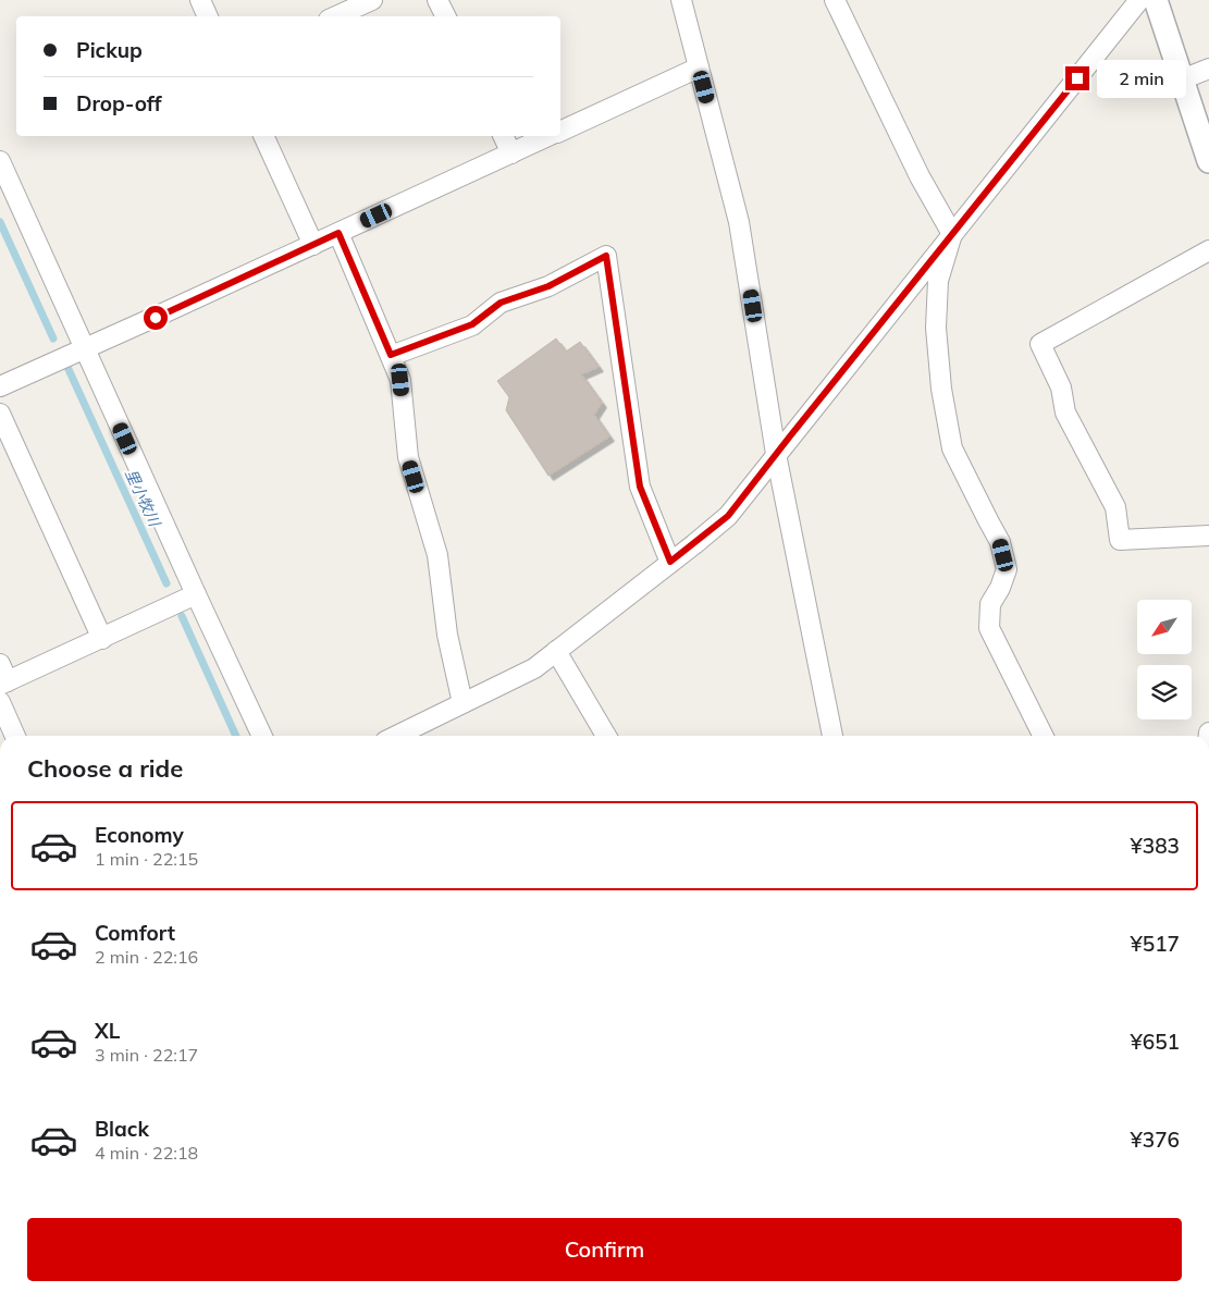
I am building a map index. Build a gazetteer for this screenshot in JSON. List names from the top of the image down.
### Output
{
  "water": ["里小牧川"],
  "north": "bottom left",
  "page": {
    "banner": ["Pickup", "Drop-off"],
    "bubble": "2 min",
    "heading": "Choose a ride",
    "list": [
      {
        "name": "Economy",
        "note": "1 min · 22:15",
        "value": "¥383"
      },
      {
        "name": "Comfort",
        "note": "2 min · 22:16",
        "value": "¥517"
      },
      {
        "name": "XL",
        "note": "3 min · 22:17",
        "value": "¥651"
      },
      {
        "name": "Black",
        "note": "4 min · 22:18",
        "value": "¥376"
      }
    ],
    "buttons": "Confirm"
  }
}
